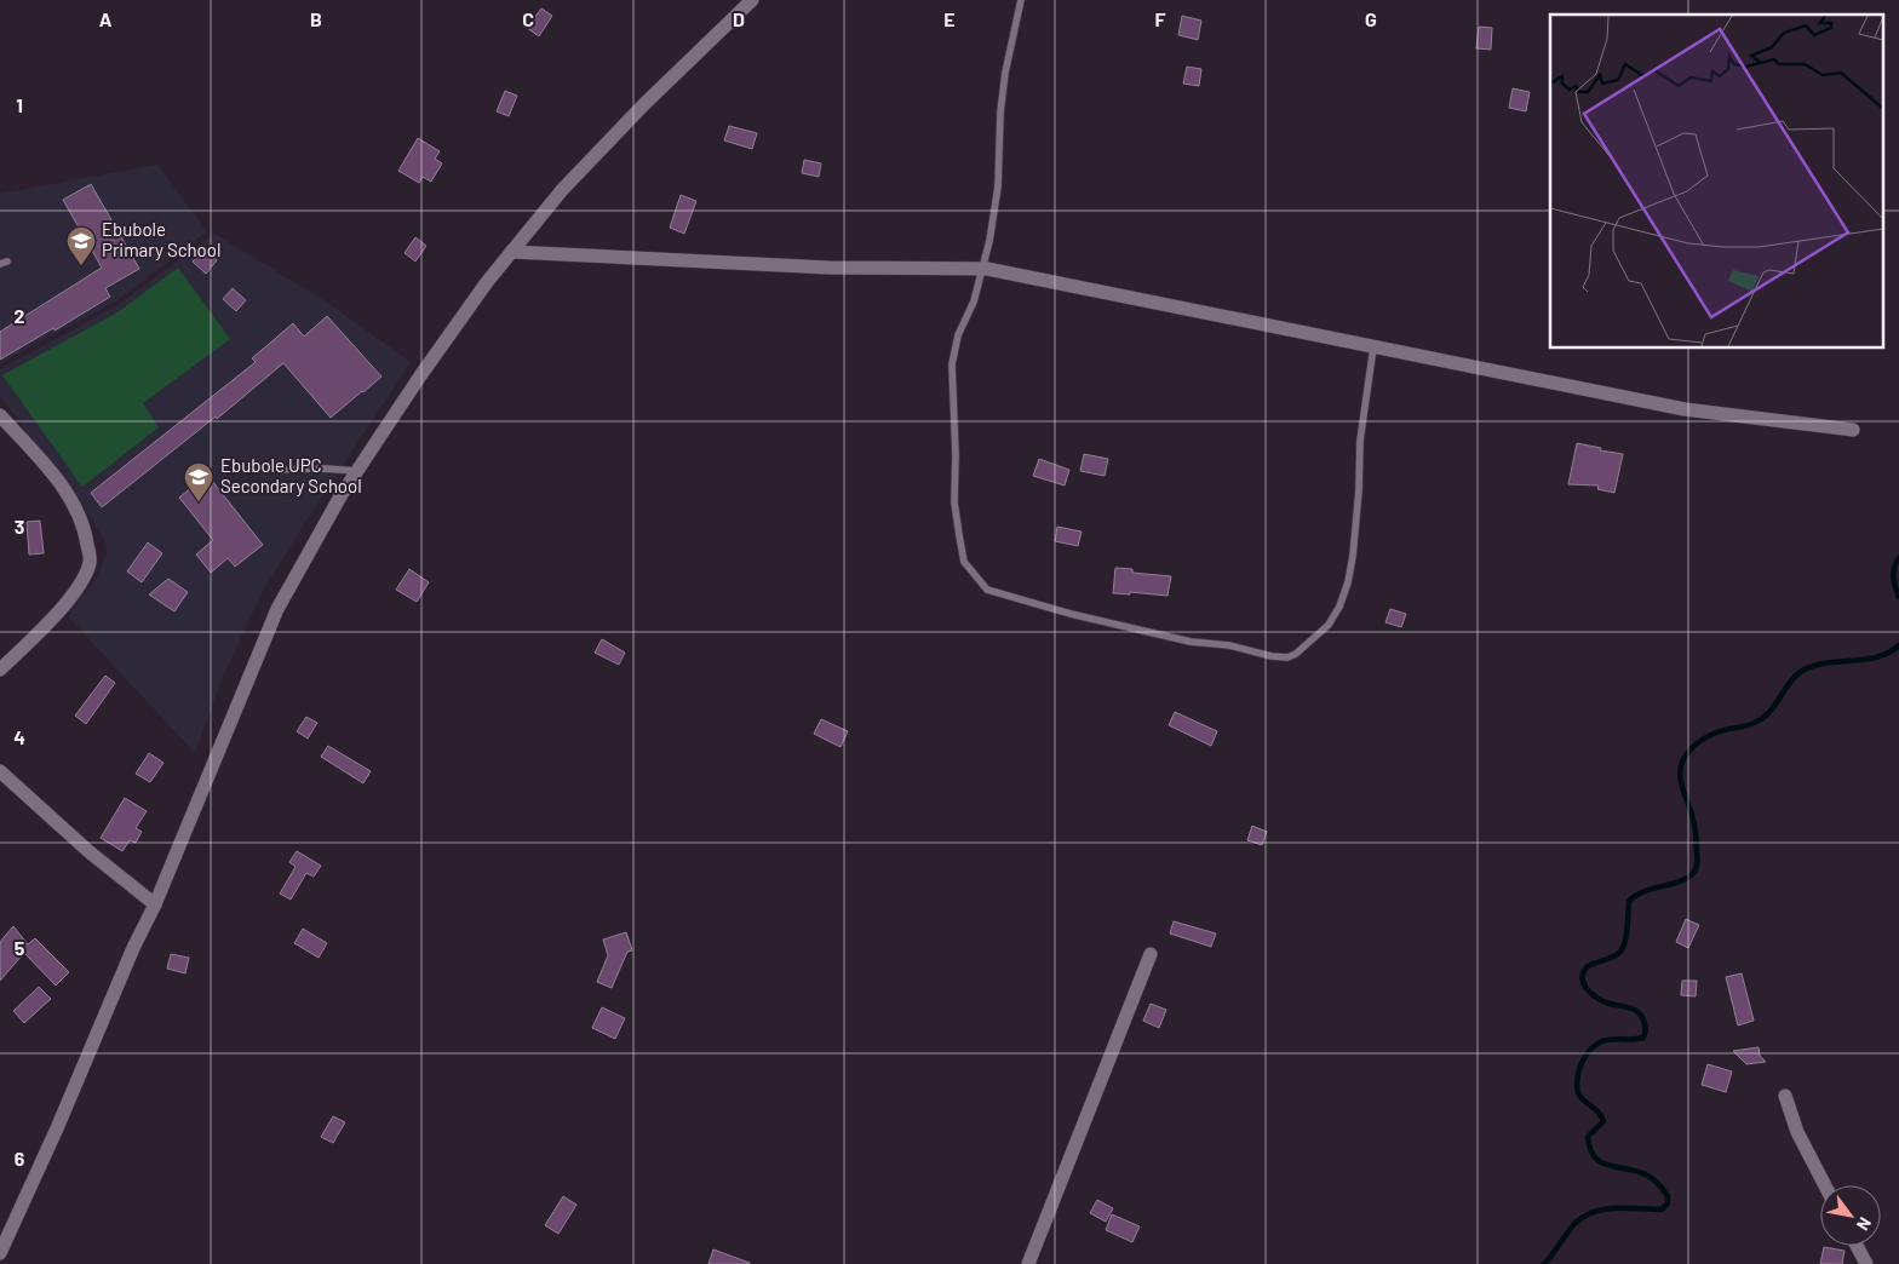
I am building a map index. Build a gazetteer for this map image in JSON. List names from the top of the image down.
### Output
{
  "places": {
    "school or university": ["Ebubole Primary School", "Ebubole UPC Secondary School"]
  },
  "north": "bottom right",
  "grid": {
    "columns": [
      "A",
      "B",
      "C",
      "D",
      "E",
      "F",
      "G"
    ],
    "rows": [
      "1",
      "2",
      "3",
      "4",
      "5",
      "6"
    ]
  }
}
